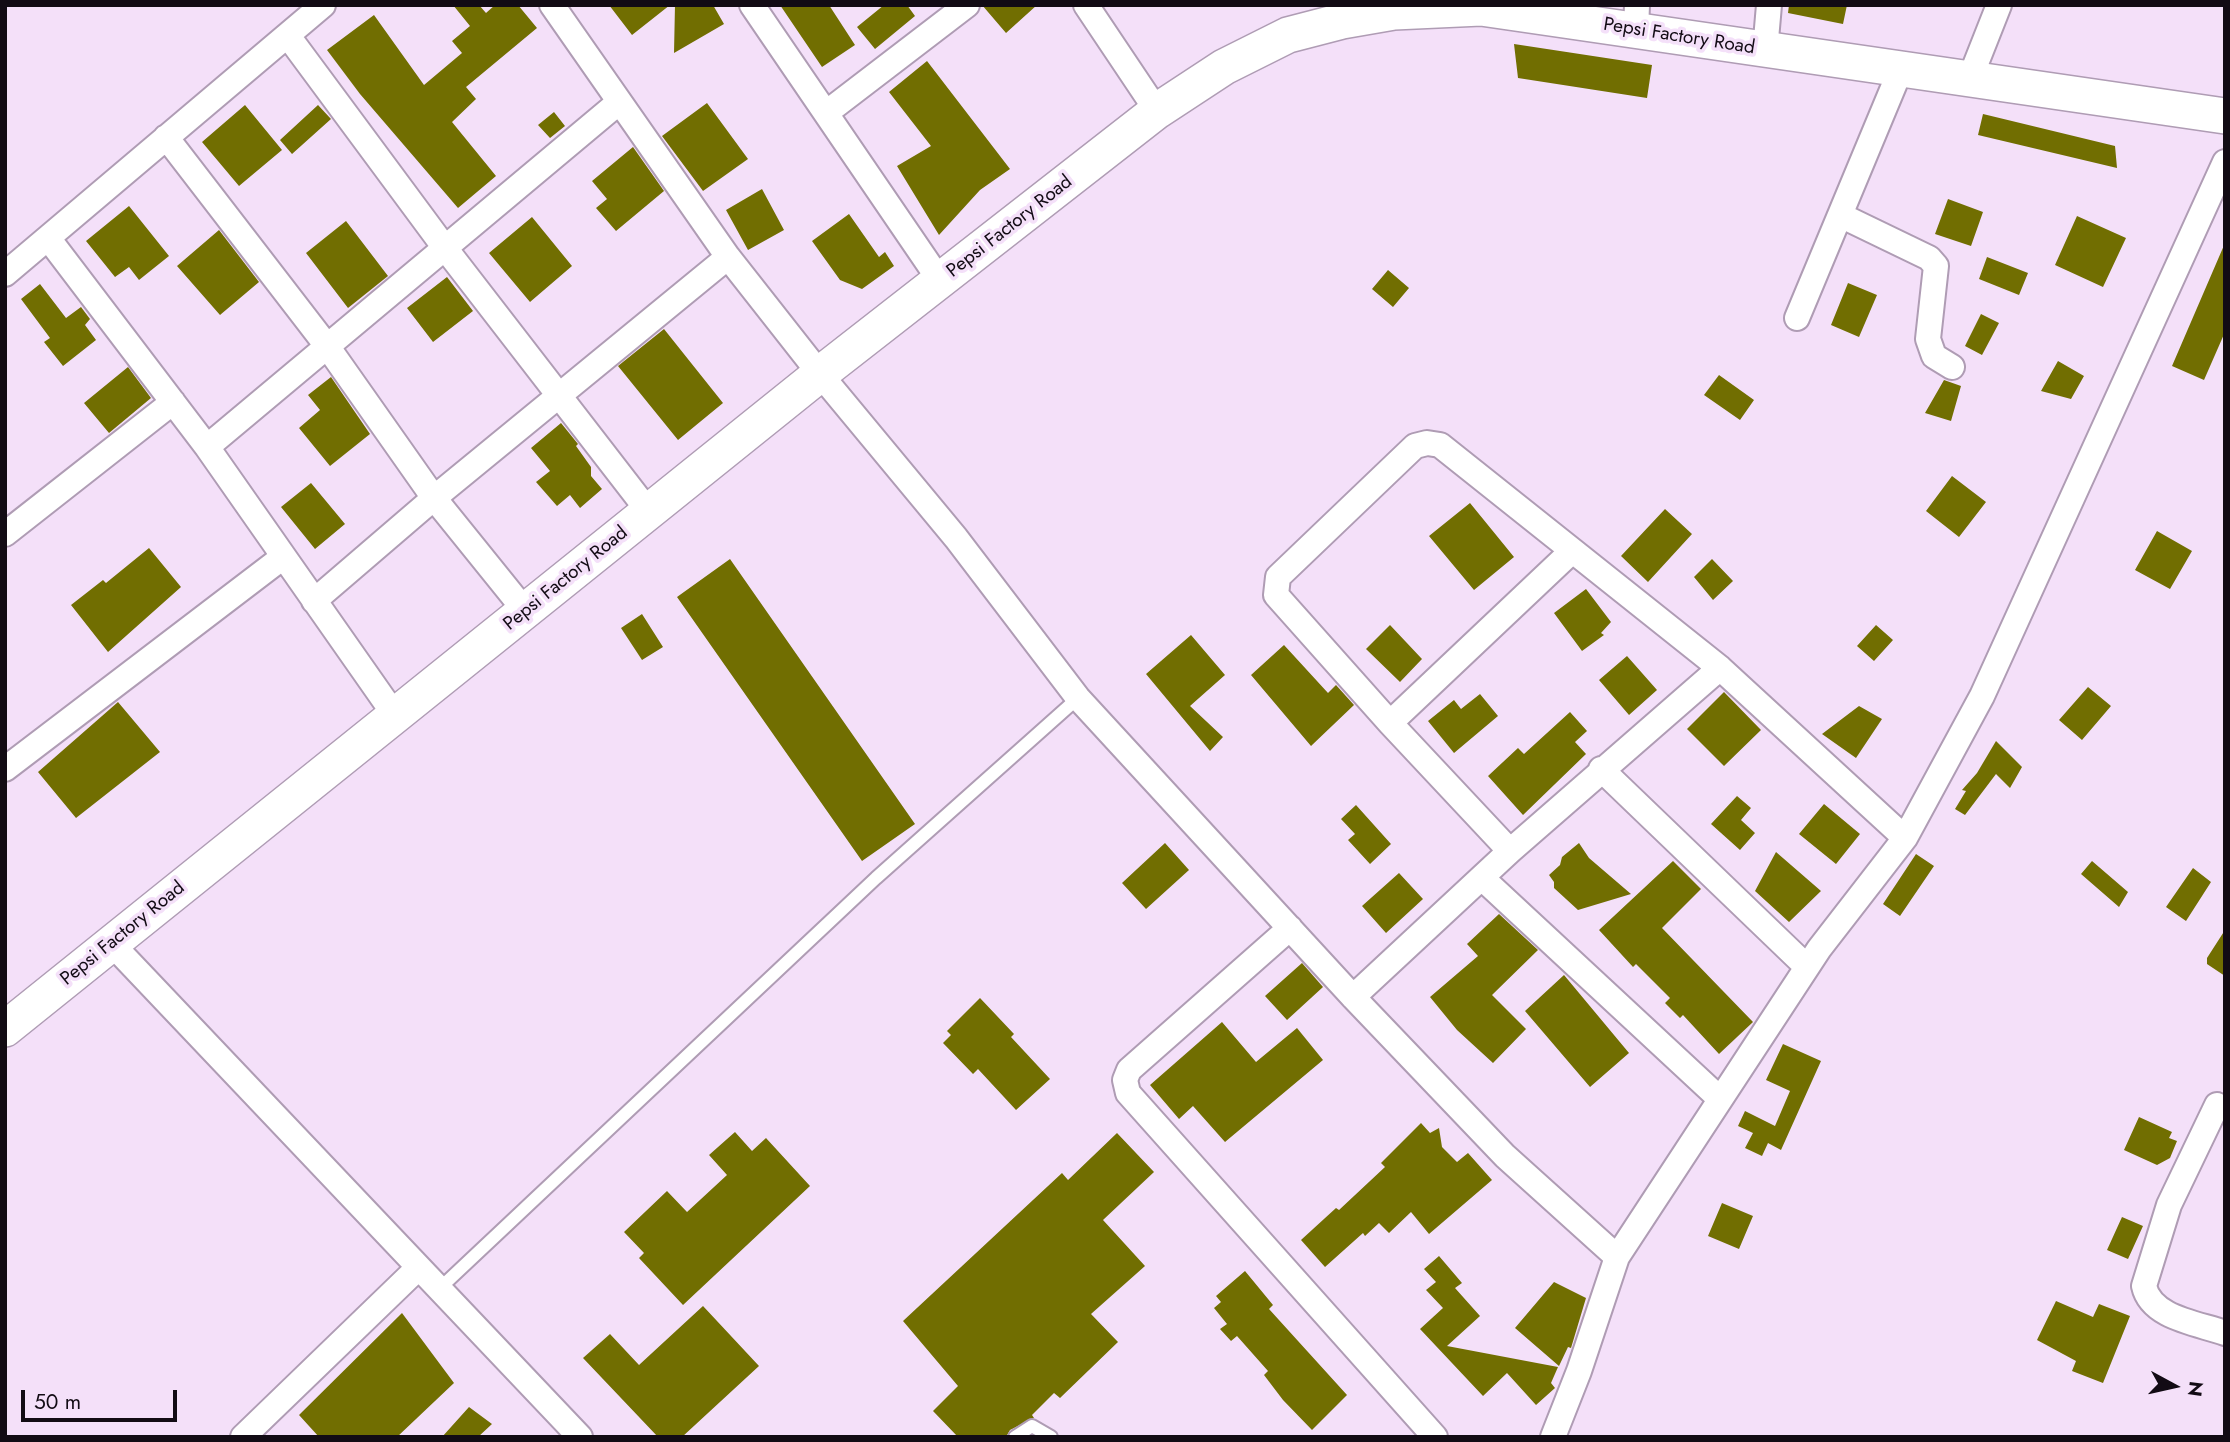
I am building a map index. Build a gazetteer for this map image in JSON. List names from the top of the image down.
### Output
{
  "streets": {
    "main road": ["Pepsi Factory Road"]
  },
  "scale_bar": "50 m",
  "north": "right"
}
